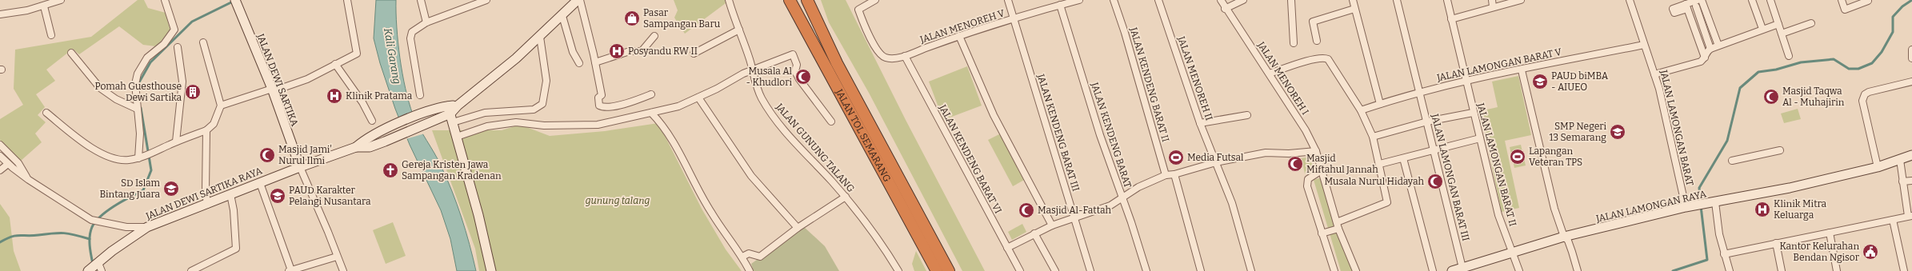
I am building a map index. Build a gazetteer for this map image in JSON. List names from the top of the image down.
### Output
{
  "streets": {
    "highway": ["JALAN TOL SEMARANG"],
    "main road": ["JALAN DEWI SARTIKA", "JALAN DEWI SARTIKA RAYA", "JALAN LAMONGAN RAYA"],
    "street": [
      "JALAN MENOREH V",
      "JALAN LAMONGAN BARAT V",
      "JALAN MENOREH II",
      "JALAN MENOREH I",
      "JALAN KENDENG BARAT II",
      "JALAN LAMONGAN BARAT",
      "JALAN KENDENG BARAT III",
      "JALAN KENDENG BARAT",
      "JALAN GUNUNG TALANG",
      "JALAN KENDENG BARAT VI",
      "JALAN LAMONGAN BARAT II",
      "JALAN LAMONGAN BARAT III"
    ]
  },
  "crossings": [
    ["JALAN MENOREH V", "JALAN KENDENG BARAT III"],
    ["JALAN MENOREH V", "JALAN KENDENG BARAT"],
    ["JALAN MENOREH V", "JALAN KENDENG BARAT VI"],
    ["JALAN LAMONGAN BARAT V", "JALAN LAMONGAN BARAT"],
    ["JALAN LAMONGAN BARAT V", "JALAN LAMONGAN BARAT II"],
    ["JALAN LAMONGAN BARAT V", "JALAN LAMONGAN BARAT III"],
    ["JALAN DEWI SARTIKA", "JALAN DEWI SARTIKA RAYA"],
    ["JALAN LAMONGAN BARAT", "JALAN LAMONGAN RAYA"],
    ["JALAN LAMONGAN BARAT II", "JALAN LAMONGAN RAYA"],
    ["JALAN LAMONGAN BARAT III", "JALAN LAMONGAN RAYA"]
  ],
  "water": ["Kali Garang"],
  "parks": ["gunung talang"],
  "places": {
    "shop": ["Pasar Sampangan Baru"],
    "hospital": ["Posyandu RW II", "Klinik Pratama", "Klinik Mitra Keluarga"],
    "mosque": [
      "Musala Al - Khudlori",
      "Masjid Taqwa Al - Muhajirin",
      "Masjid Jami' Nurul Ilmi",
      "Masjid Miftahul Jannah",
      "Musala Nurul Hidayah",
      "Masjid Al-Fattah"
    ],
    "school or university": [
      "PAUD biMBA - AIUEO",
      "SMP Negeri 13 Semarang",
      "SD Islam Bintang Juara",
      "PAUD Karakter Pelangi Nusantara"
    ],
    "building": ["Pomah Guesthouse Dewi Sartika"],
    "sports": ["Lapangan Veteran TPS", "Media Futsal"],
    "church": ["Gereja Kristen Jawa Sampangan Kradenan"],
    "public building": ["Kantor Kelurahan Bendan Ngisor"]
  }
}
